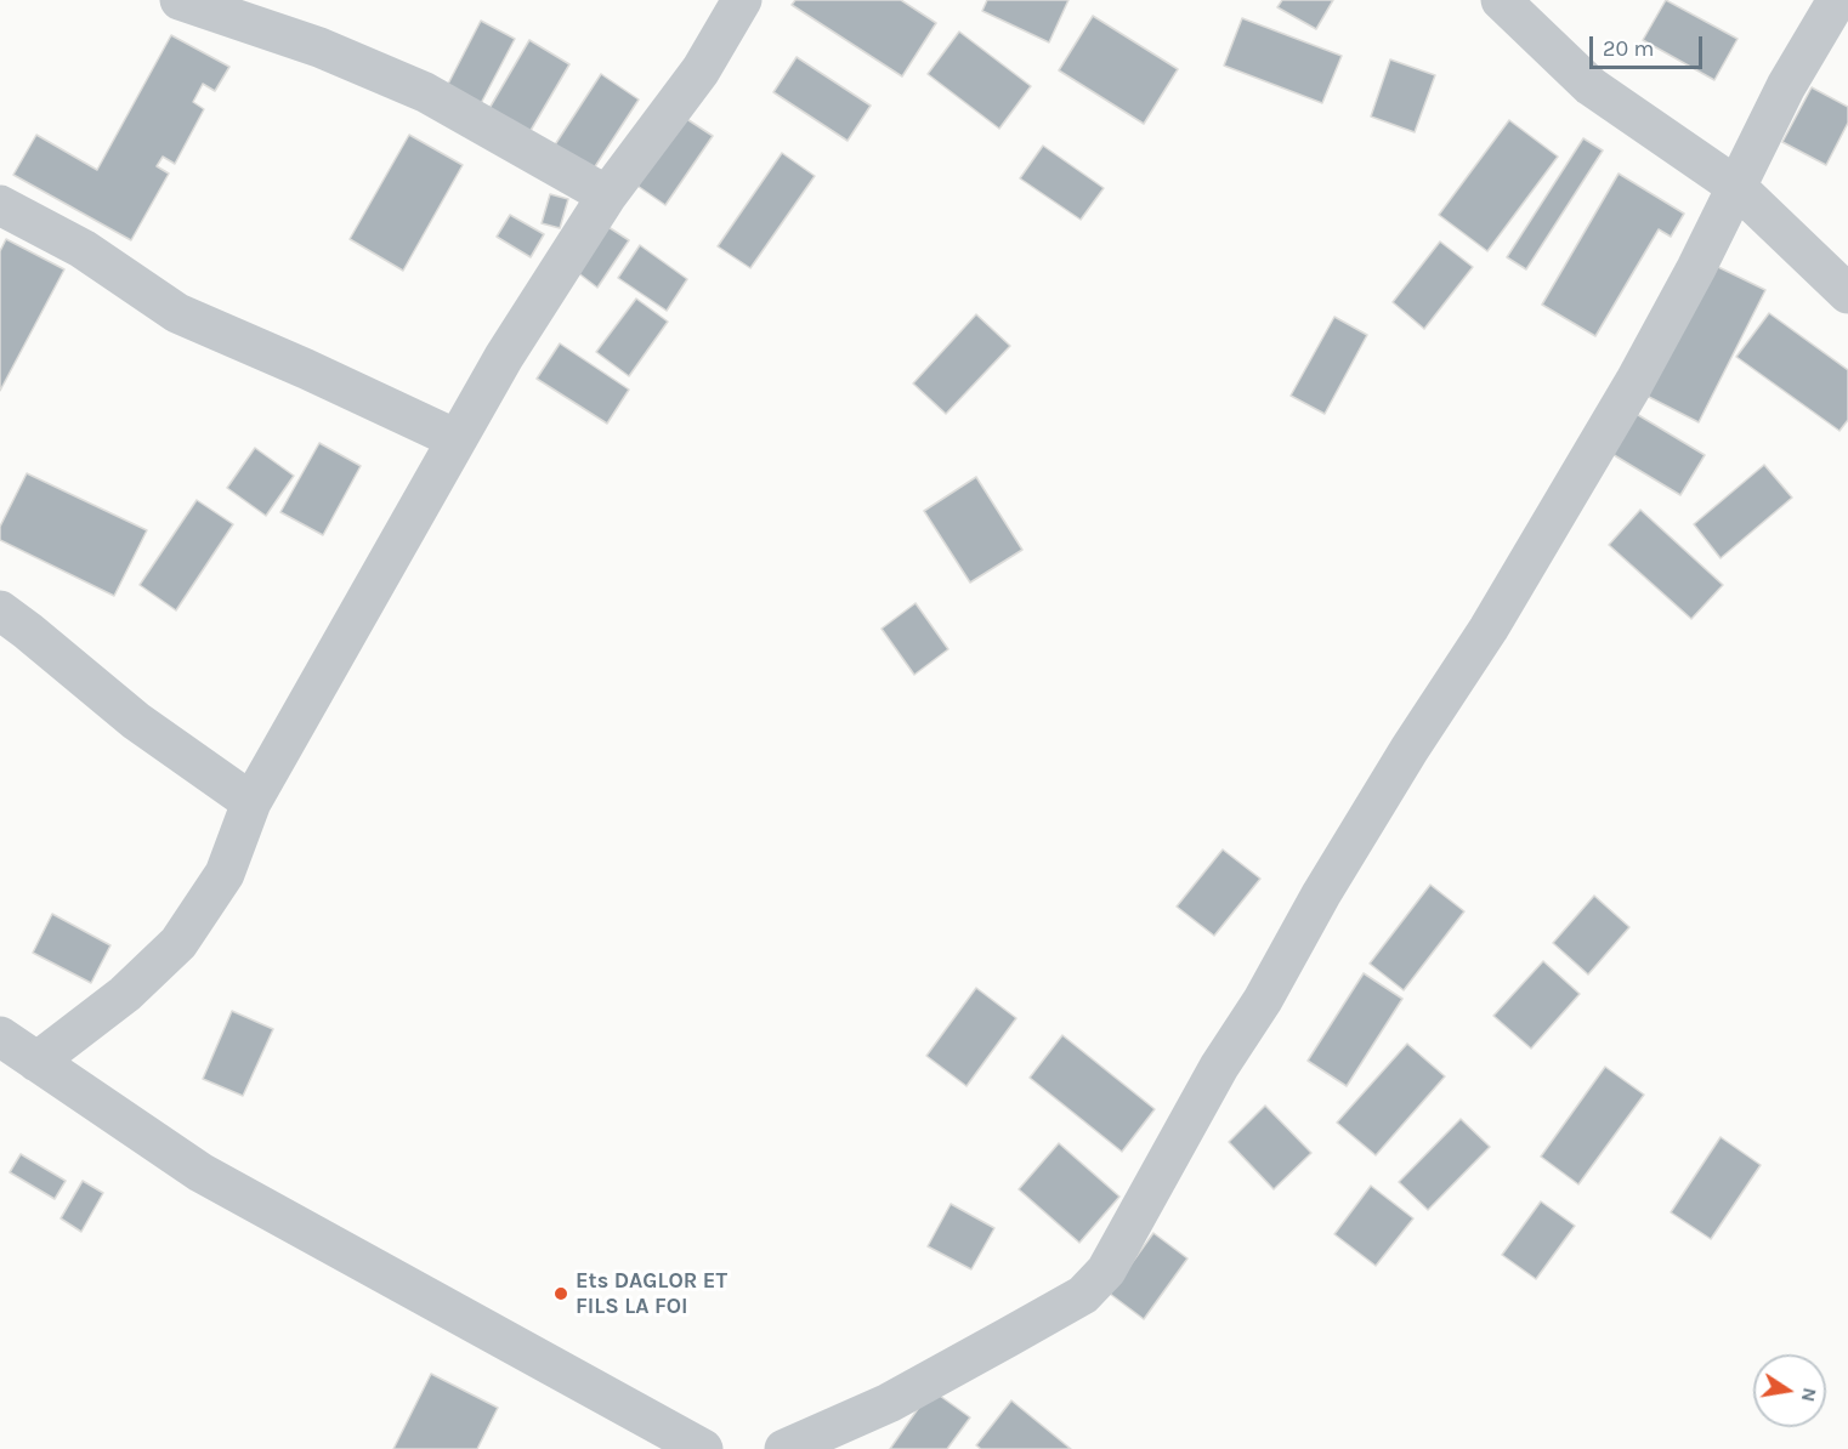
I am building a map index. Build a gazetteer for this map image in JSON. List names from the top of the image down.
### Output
{
  "places": ["Ets DAGLOR ET FILS LA FOI"],
  "scale_bar": "20 m",
  "north": "right"
}
